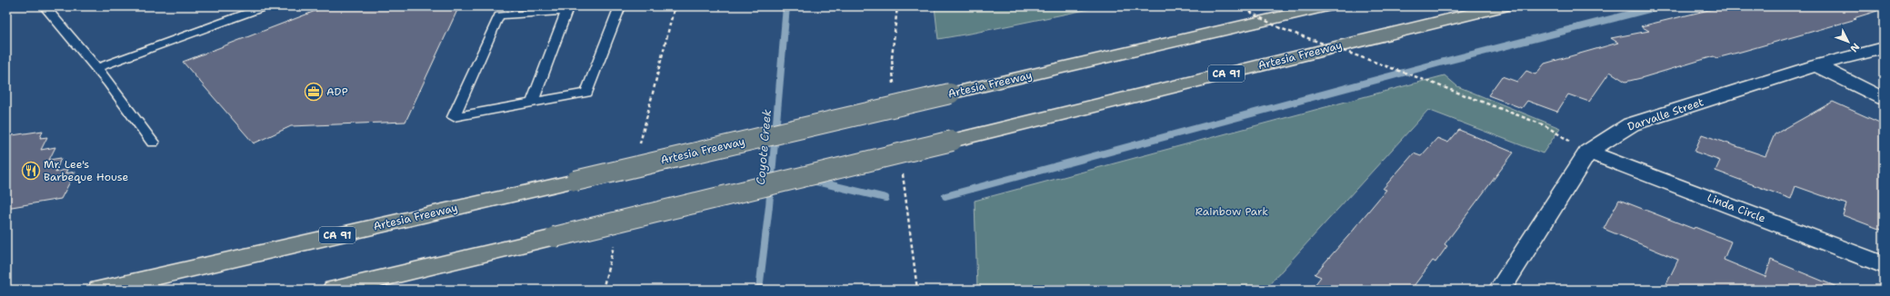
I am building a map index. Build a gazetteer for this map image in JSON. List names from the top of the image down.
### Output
{
  "streets": {
    "highway": ["Artesia Freeway", "CA 91"],
    "street": ["Darvalle Street", "Linda Circle"]
  },
  "crossings": [
    ["Darvalle Street", "Linda Circle"]
  ],
  "water": ["Coyote Creek"],
  "parks": ["Rainbow Park"],
  "places": {
    "office": ["ADP"],
    "restaurant": ["Mr. Lee's Barbeque House"]
  },
  "north": "bottom right"
}
